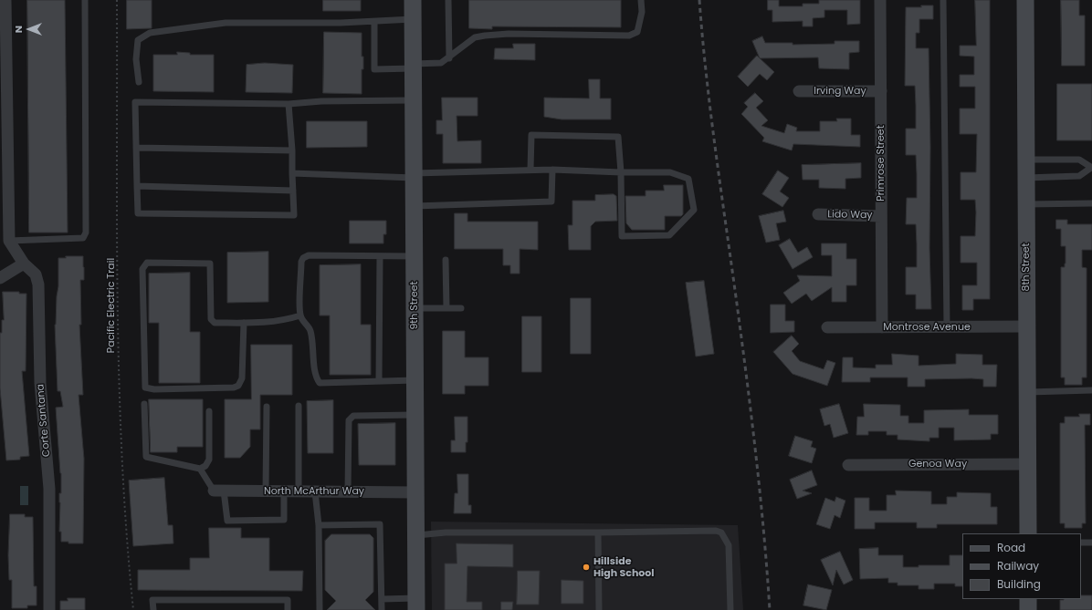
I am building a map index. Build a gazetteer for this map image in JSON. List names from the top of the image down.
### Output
{
  "streets": {
    "street": [
      "Irving Way",
      "Primrose Street",
      "Lido Way",
      "8th Street",
      "9th Street",
      "Montrose Avenue",
      "Corte Santana",
      "Genoa Way",
      "North McArthur Way"
    ],
    "path": ["Pacific Electric Trail"]
  },
  "crossings": [
    ["Irving Way", "Primrose Street"],
    ["Primrose Street", "Lido Way"],
    ["Primrose Street", "Montrose Avenue"],
    ["8th Street", "Montrose Avenue"],
    ["8th Street", "Genoa Way"],
    ["9th Street", "North McArthur Way"]
  ],
  "places": ["Hillside High School"],
  "legend": ["Road", "Railway", "Building"],
  "north": "left"
}
